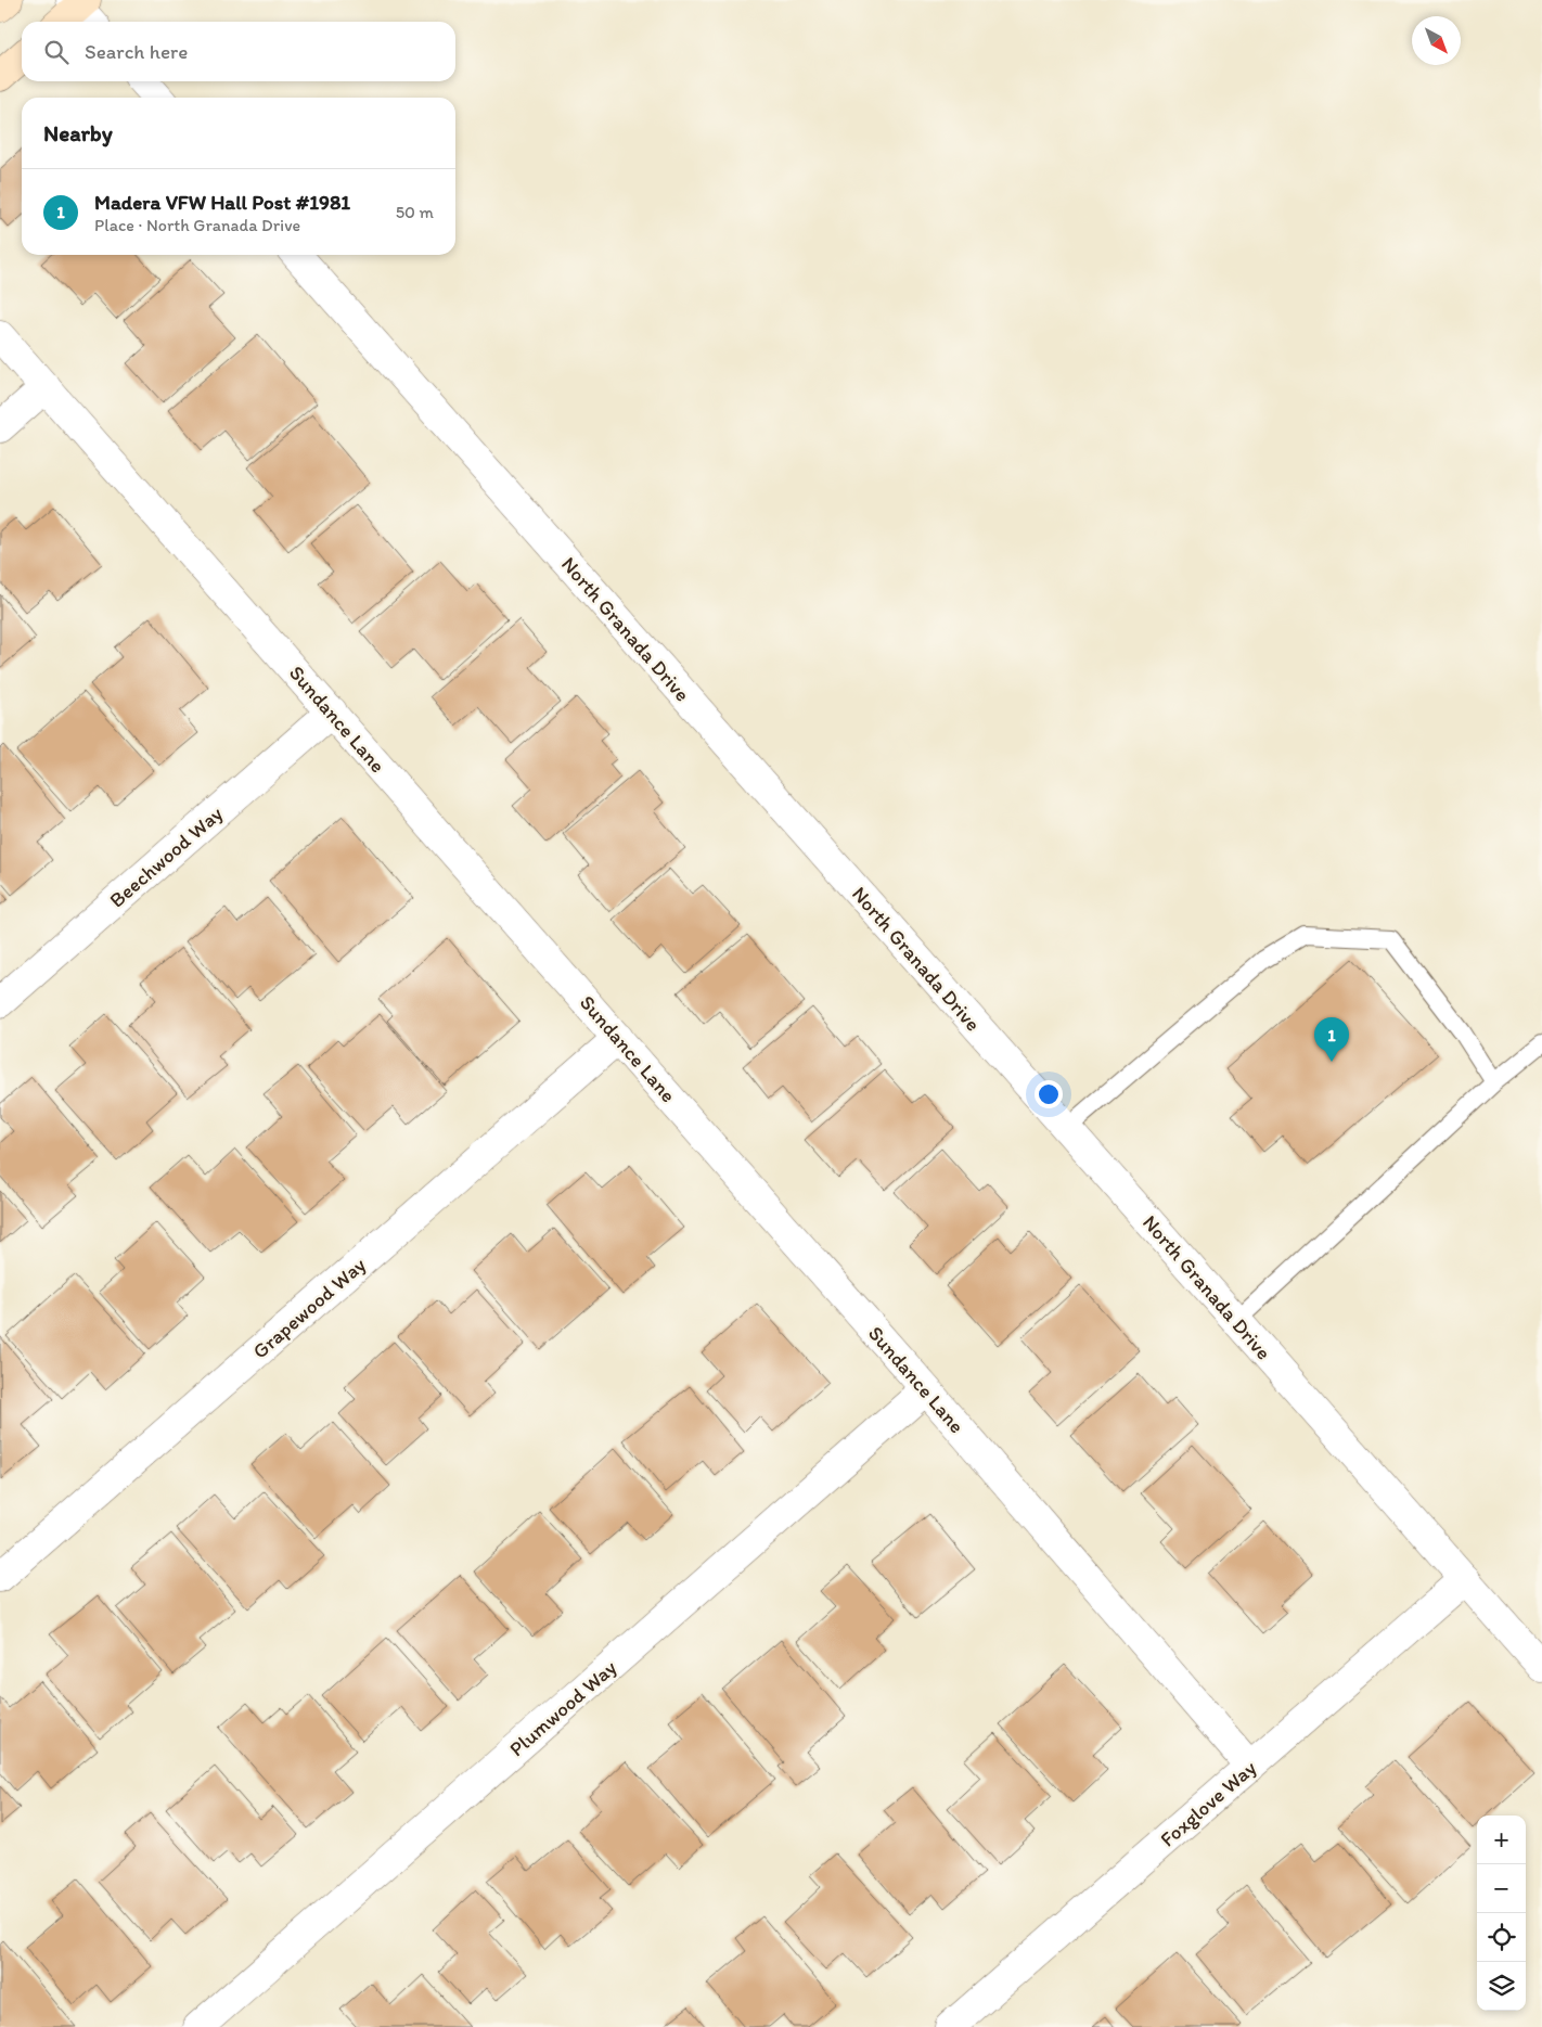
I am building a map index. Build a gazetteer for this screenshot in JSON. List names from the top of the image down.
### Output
{
  "streets": {
    "street": [
      "North Granada Drive",
      "Sundance Lane",
      "Beechwood Way",
      "Grapewood Way",
      "Plumwood Way",
      "Foxglove Way"
    ]
  },
  "crossings": [
    ["North Granada Drive", "Foxglove Way"],
    ["Sundance Lane", "Beechwood Way"],
    ["Sundance Lane", "Grapewood Way"],
    ["Sundance Lane", "Plumwood Way"],
    ["Sundance Lane", "Foxglove Way"]
  ],
  "north": "bottom right",
  "page": {
    "search": "Search here",
    "heading": "Nearby",
    "list": [
      {
        "mark": "1",
        "name": "Madera VFW Hall Post #1981",
        "note": "Place · North Granada Drive",
        "value": "50 m"
      }
    ],
    "pins": "1",
    "map_buttons": ["+", "−"]
  }
}
